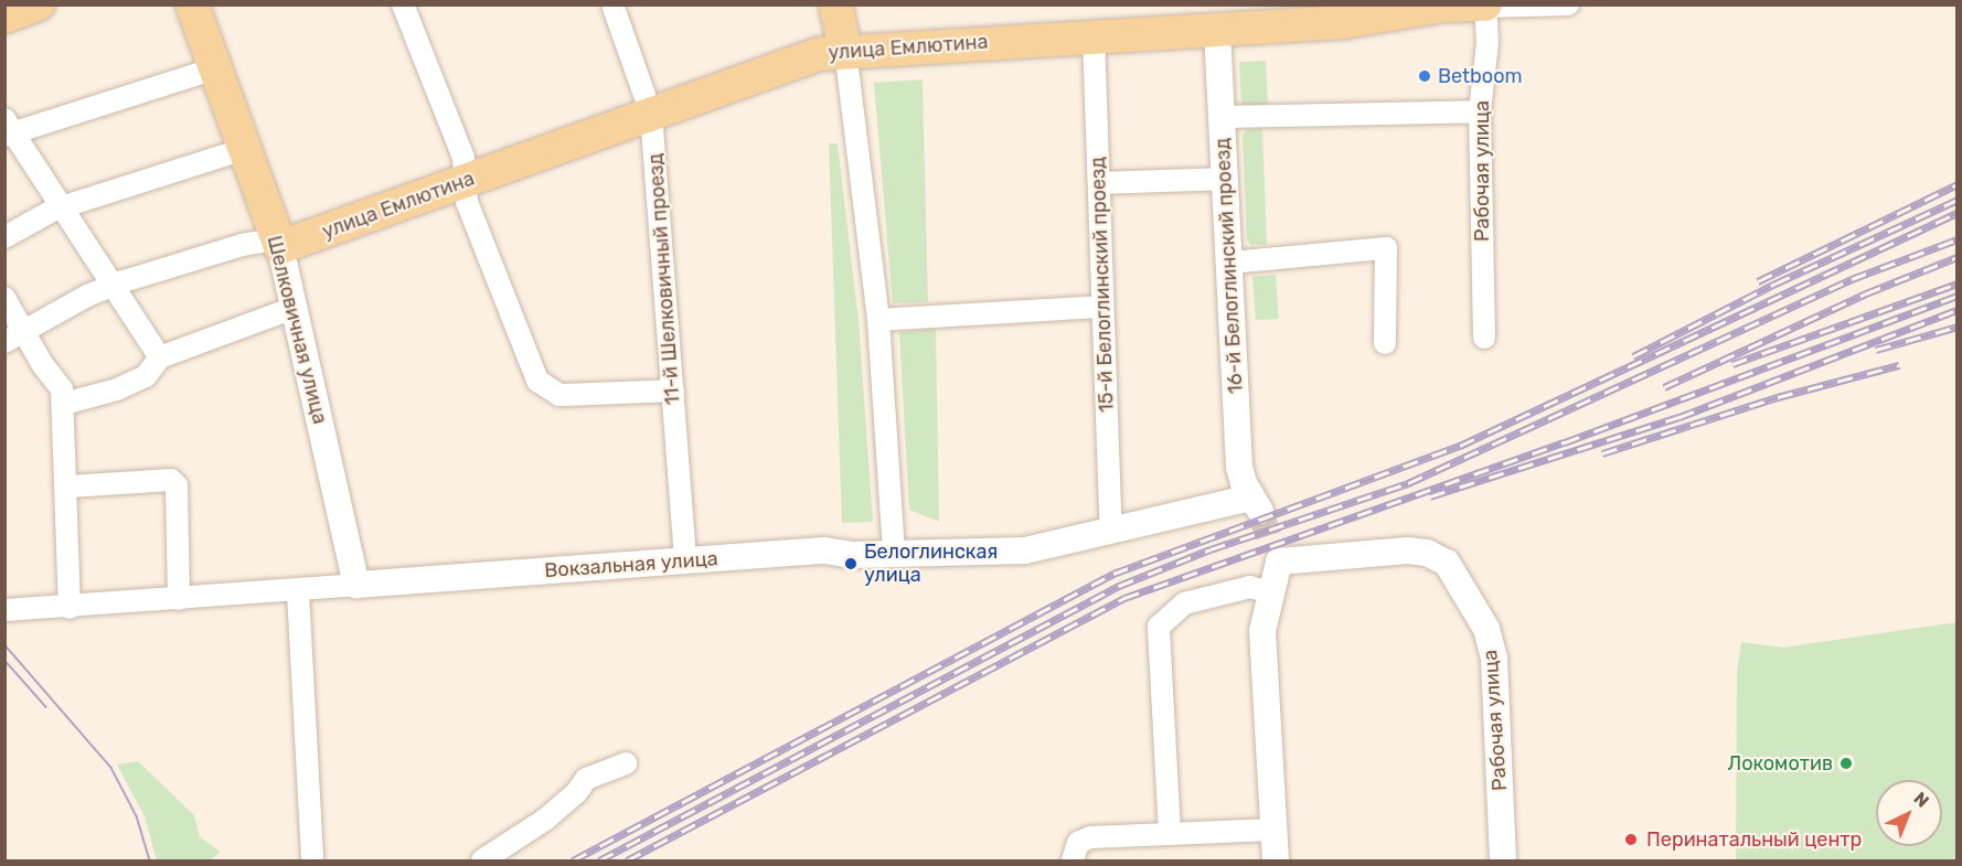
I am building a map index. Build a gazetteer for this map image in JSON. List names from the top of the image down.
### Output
{
  "streets": {
    "main road": ["улица Емлютина", "Шелковичная улица"],
    "street": [
      "Рабочая улица",
      "16-й Белоглинский проезд",
      "11-й Шелковичный проезд",
      "15-й Белоглинский проезд",
      "Вокзальная улица"
    ]
  },
  "crossings": [
    ["улица Емлютина", "Рабочая улица"],
    ["улица Емлютина", "16-й Белоглинский проезд"],
    ["улица Емлютина", "11-й Шелковичный проезд"],
    ["улица Емлютина", "15-й Белоглинский проезд"],
    ["улица Емлютина", "Шелковичная улица"],
    ["16-й Белоглинский проезд", "Вокзальная улица"],
    ["11-й Шелковичный проезд", "Вокзальная улица"],
    ["15-й Белоглинский проезд", "Вокзальная улица"],
    ["Шелковичная улица", "Вокзальная улица"]
  ],
  "places": [
    "Betboom",
    "Белоглинская улица",
    "Локомотив",
    "Перинатальный центр"
  ],
  "north": "top right"
}
